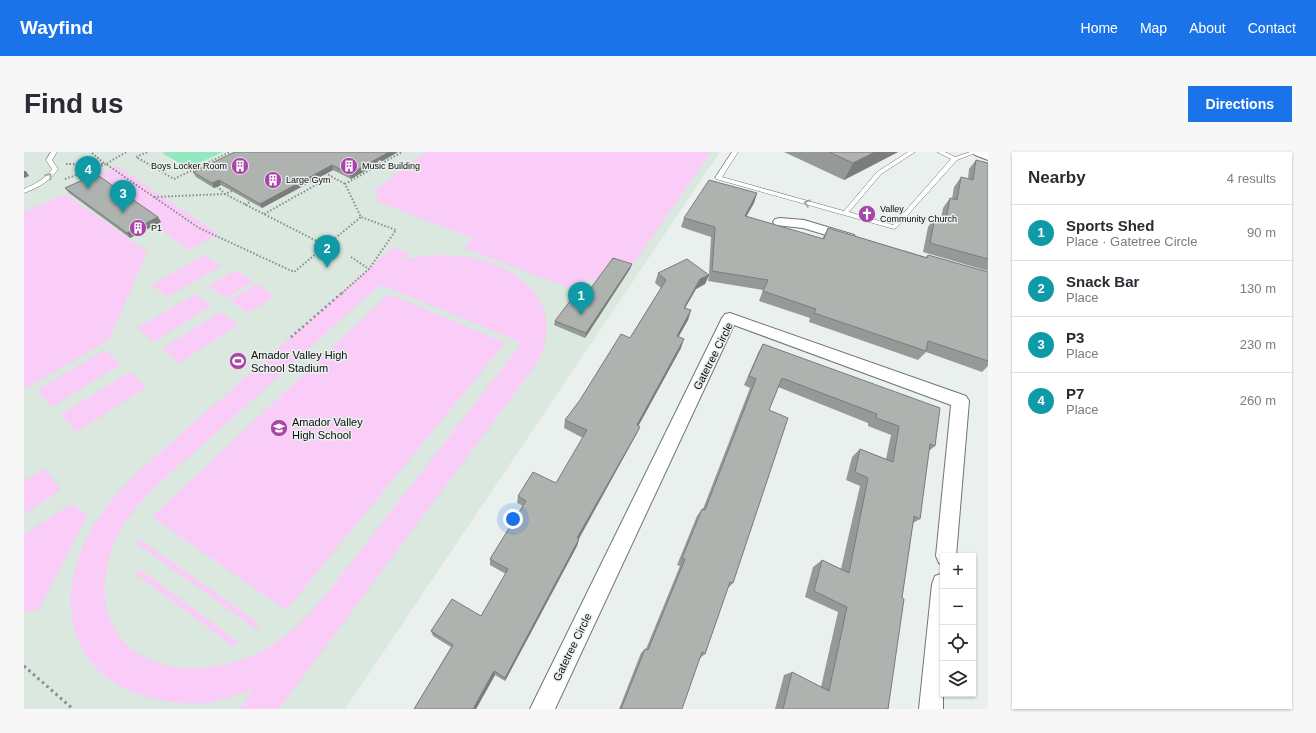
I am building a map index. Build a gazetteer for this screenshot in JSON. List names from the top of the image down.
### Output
{
  "streets": {
    "street": ["Gatetree Circle"]
  },
  "places": {
    "building": [
      "Boys Locker Room",
      "Music Building",
      "Large Gym",
      "P1"
    ],
    "church": ["Valley Community Church"],
    "sports": ["Amador Valley High School Stadium"],
    "school or university": ["Amador Valley High School"]
  },
  "page": {
    "header": "Wayfind",
    "nav": [
      "Home",
      "Map",
      "About",
      "Contact"
    ],
    "buttons": "Directions",
    "title": "Find us",
    "heading": ["Nearby", "4 results"],
    "pins": [
      "4",
      "3",
      "2",
      "1"
    ],
    "list": [
      {
        "mark": "1",
        "name": "Sports Shed",
        "note": "Place · Gatetree Circle",
        "value": "90 m"
      },
      {
        "mark": "2",
        "name": "Snack Bar",
        "note": "Place",
        "value": "130 m"
      },
      {
        "mark": "3",
        "name": "P3",
        "note": "Place",
        "value": "230 m"
      },
      {
        "mark": "4",
        "name": "P7",
        "note": "Place",
        "value": "260 m"
      }
    ],
    "map_buttons": ["+", "−"]
  }
}
